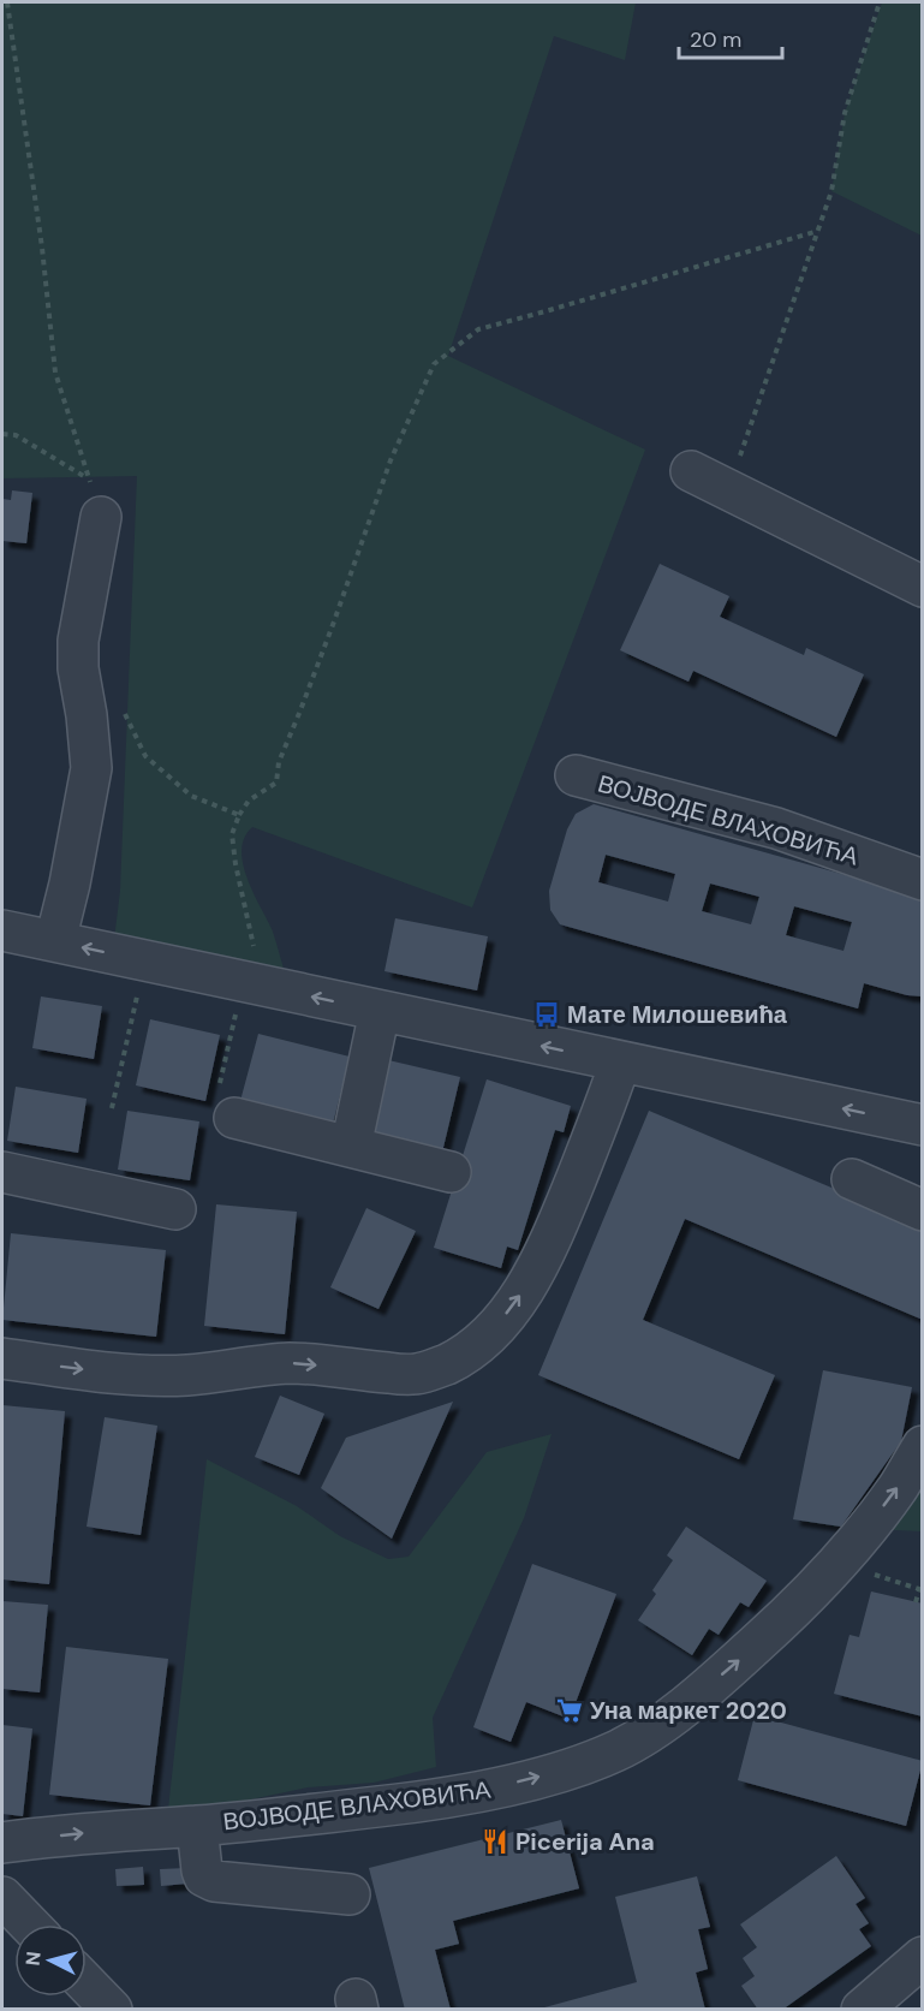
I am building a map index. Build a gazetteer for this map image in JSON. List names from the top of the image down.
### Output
{
  "streets": {
    "street": ["ВОЈВОДЕ ВЛАХОВИЋА"]
  },
  "one_way": ["ВОЈВОДЕ ВЛАХОВИЋА"],
  "places": {
    "bus stop": ["Мате Милошевића"],
    "supermarket": ["Уна маркет 2020"],
    "restaurant": ["Picerija Ana"]
  },
  "scale_bar": "20 m",
  "north": "left"
}
